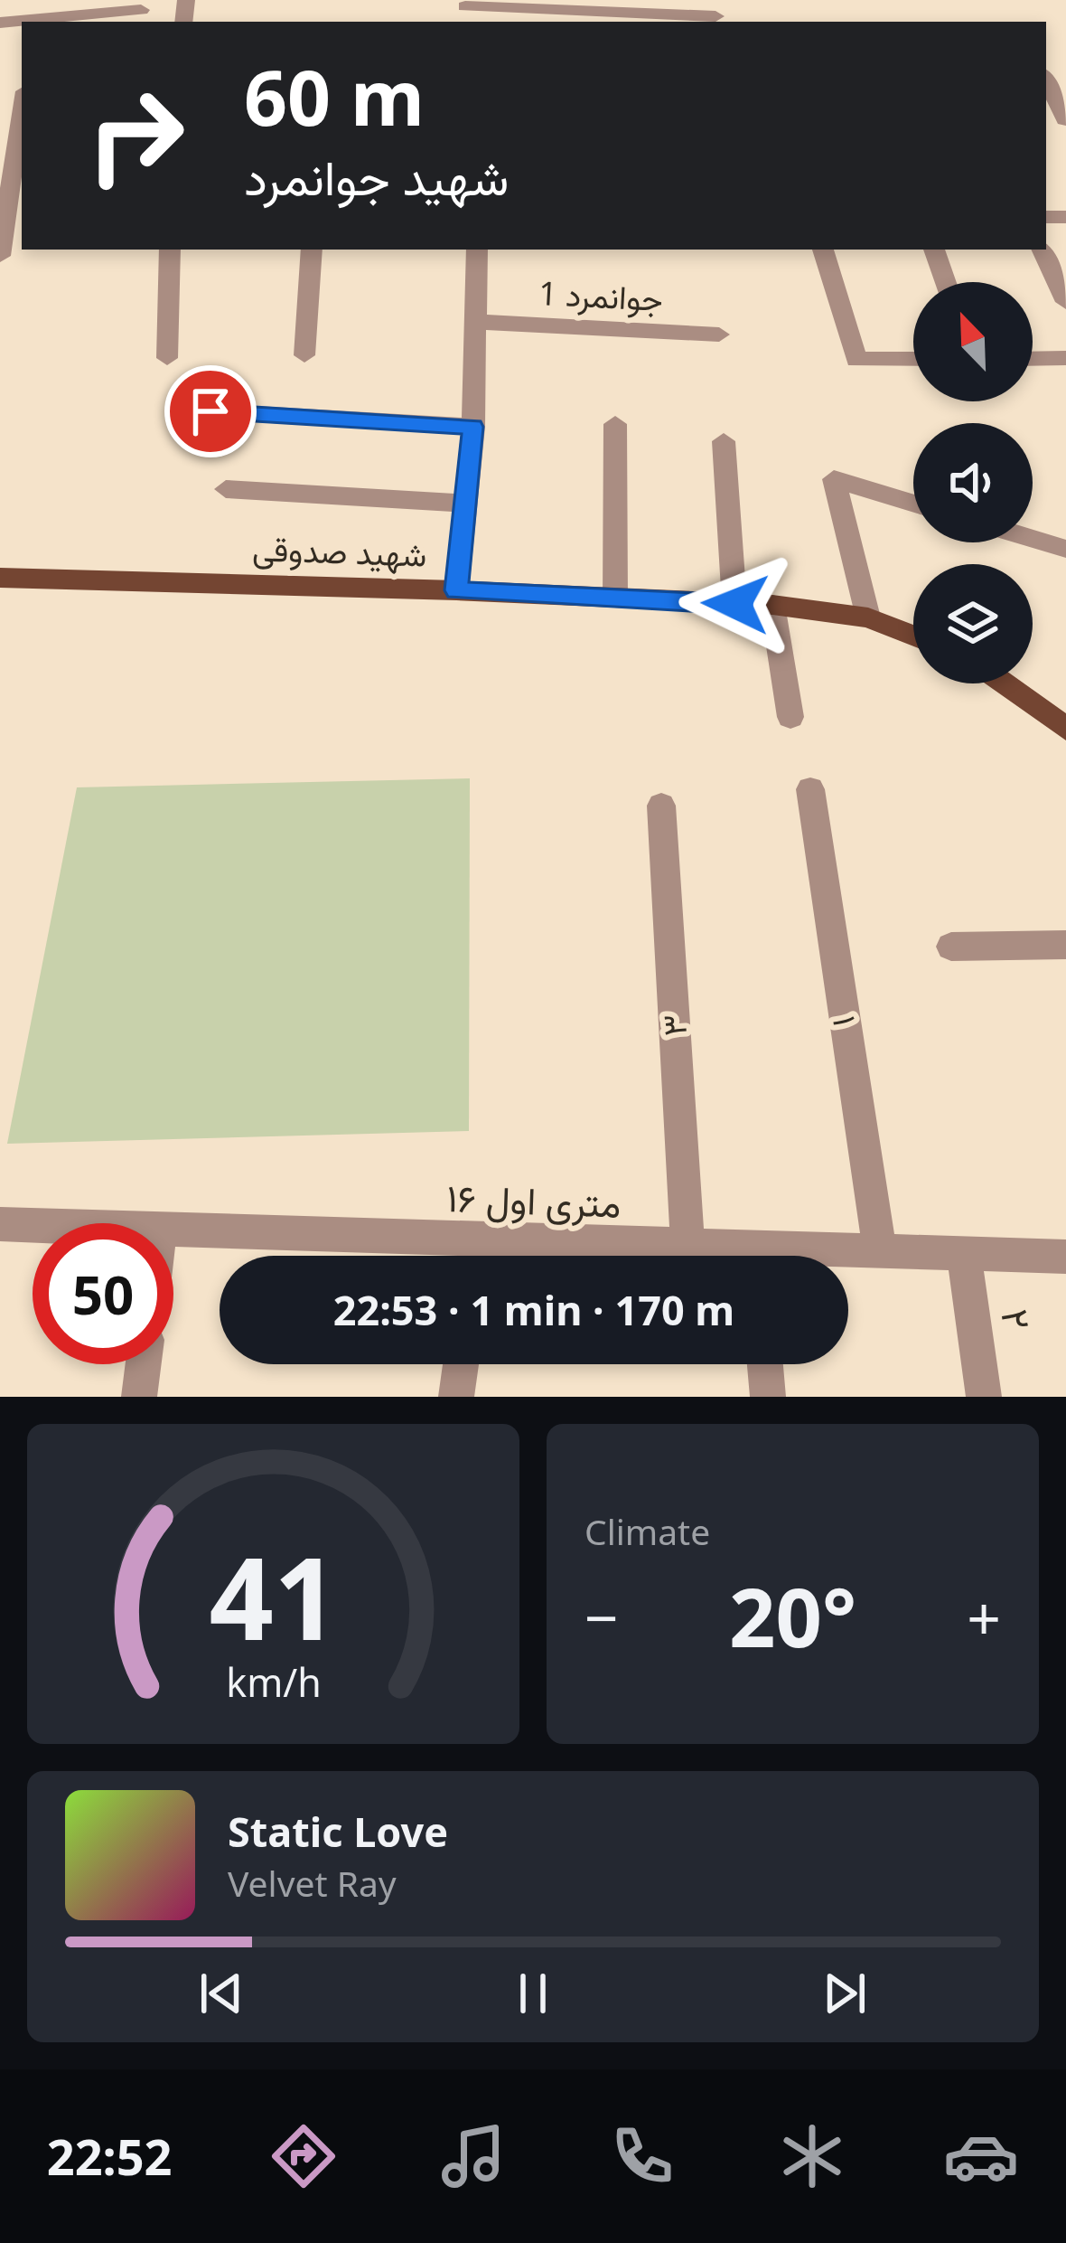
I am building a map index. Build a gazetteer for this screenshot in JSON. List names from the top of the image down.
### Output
{
  "streets": {
    "main road": ["شهید صدوقی"],
    "street": [
      "جوانمرد 1",
      "۱",
      "۳",
      "۱۶ متری اول",
      "۲"
    ]
  },
  "crossings": [
    ["۱", "۱۶ متری اول"],
    ["۳", "۱۶ متری اول"],
    ["۱۶ متری اول", "۲"]
  ],
  "north": "top left",
  "page": {
    "turn": ["60 m", "شهید جوانمرد"],
    "limit": "50",
    "trip": "22:53 · 1 min · 170 m",
    "tile": "Climate",
    "heat": ["−", "20°", "+"],
    "song": ["Static Love", "Velvet Ray"],
    "tabs": "22:52",
    "gauge": ["41", "km/h"]
  }
}
